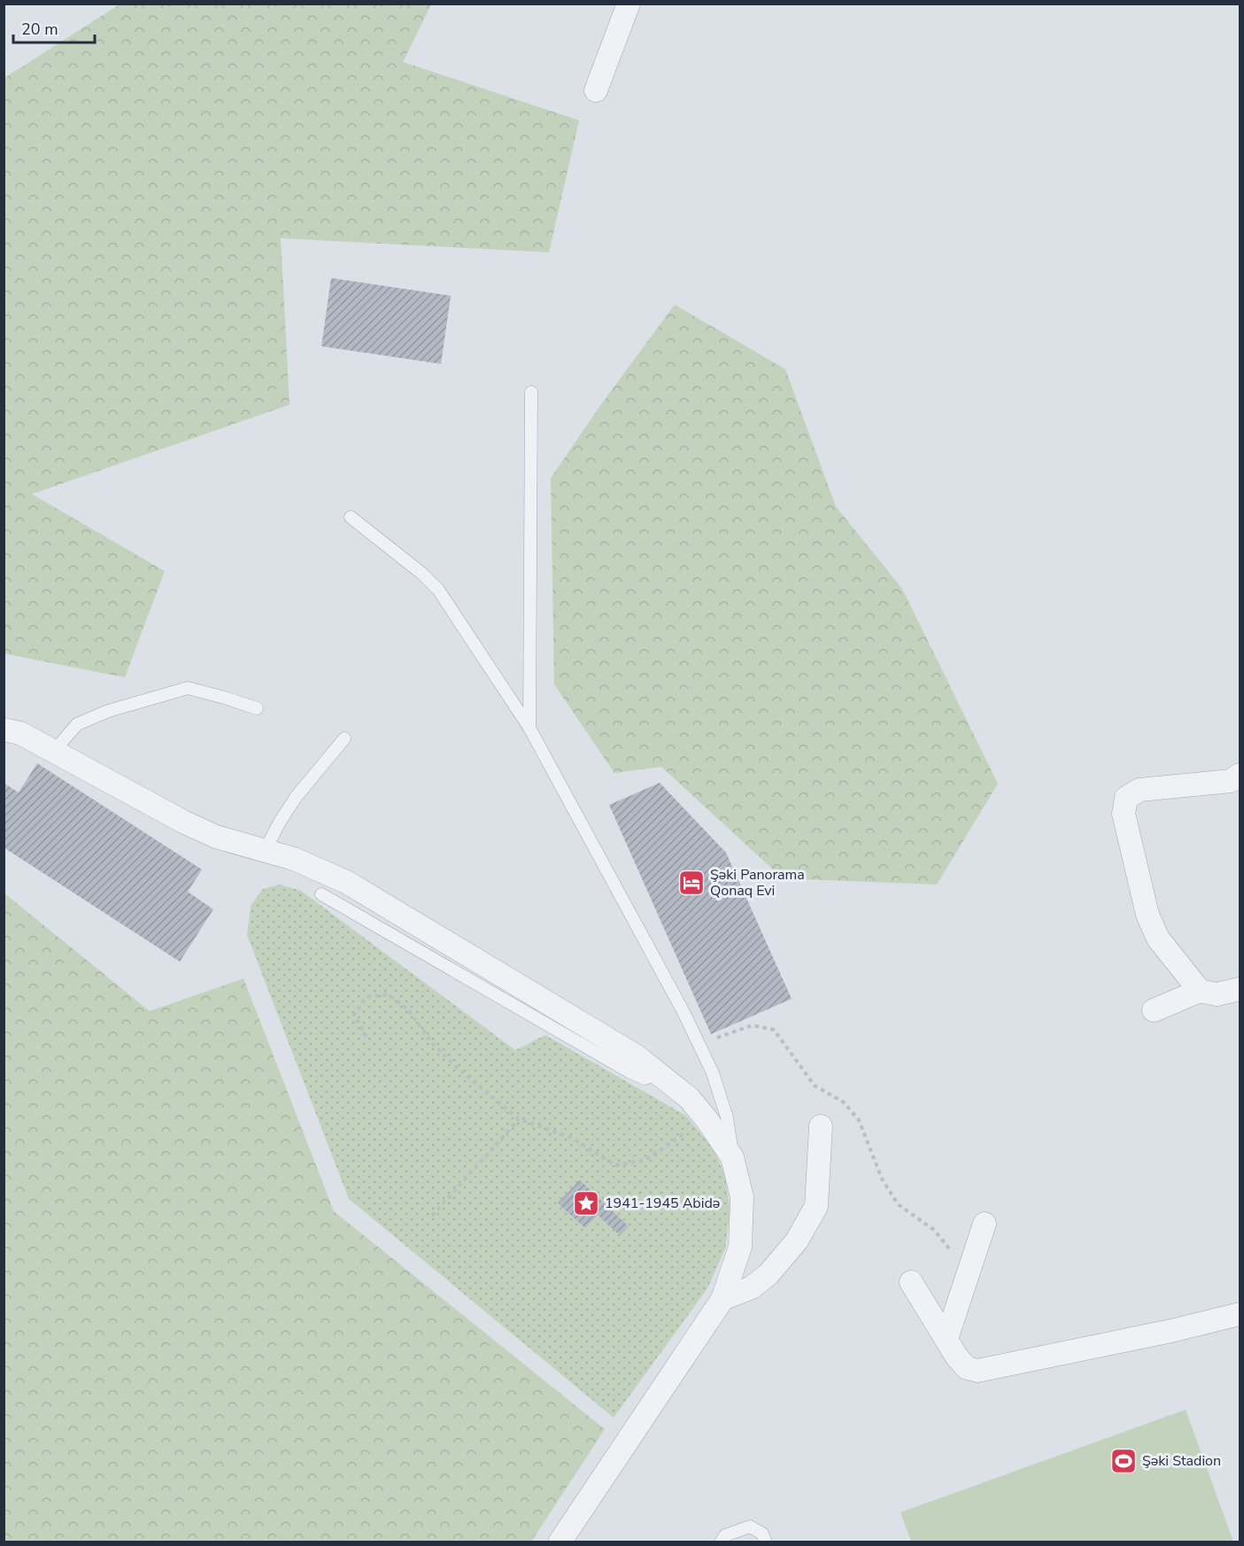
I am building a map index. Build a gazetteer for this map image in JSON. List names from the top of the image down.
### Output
{
  "places": {
    "hotel": ["Şəki Panorama Qonaq Evi"],
    "place": ["1941-1945 Abidə"],
    "sports": ["Şəki Stadion"]
  },
  "scale_bar": "20 m"
}
